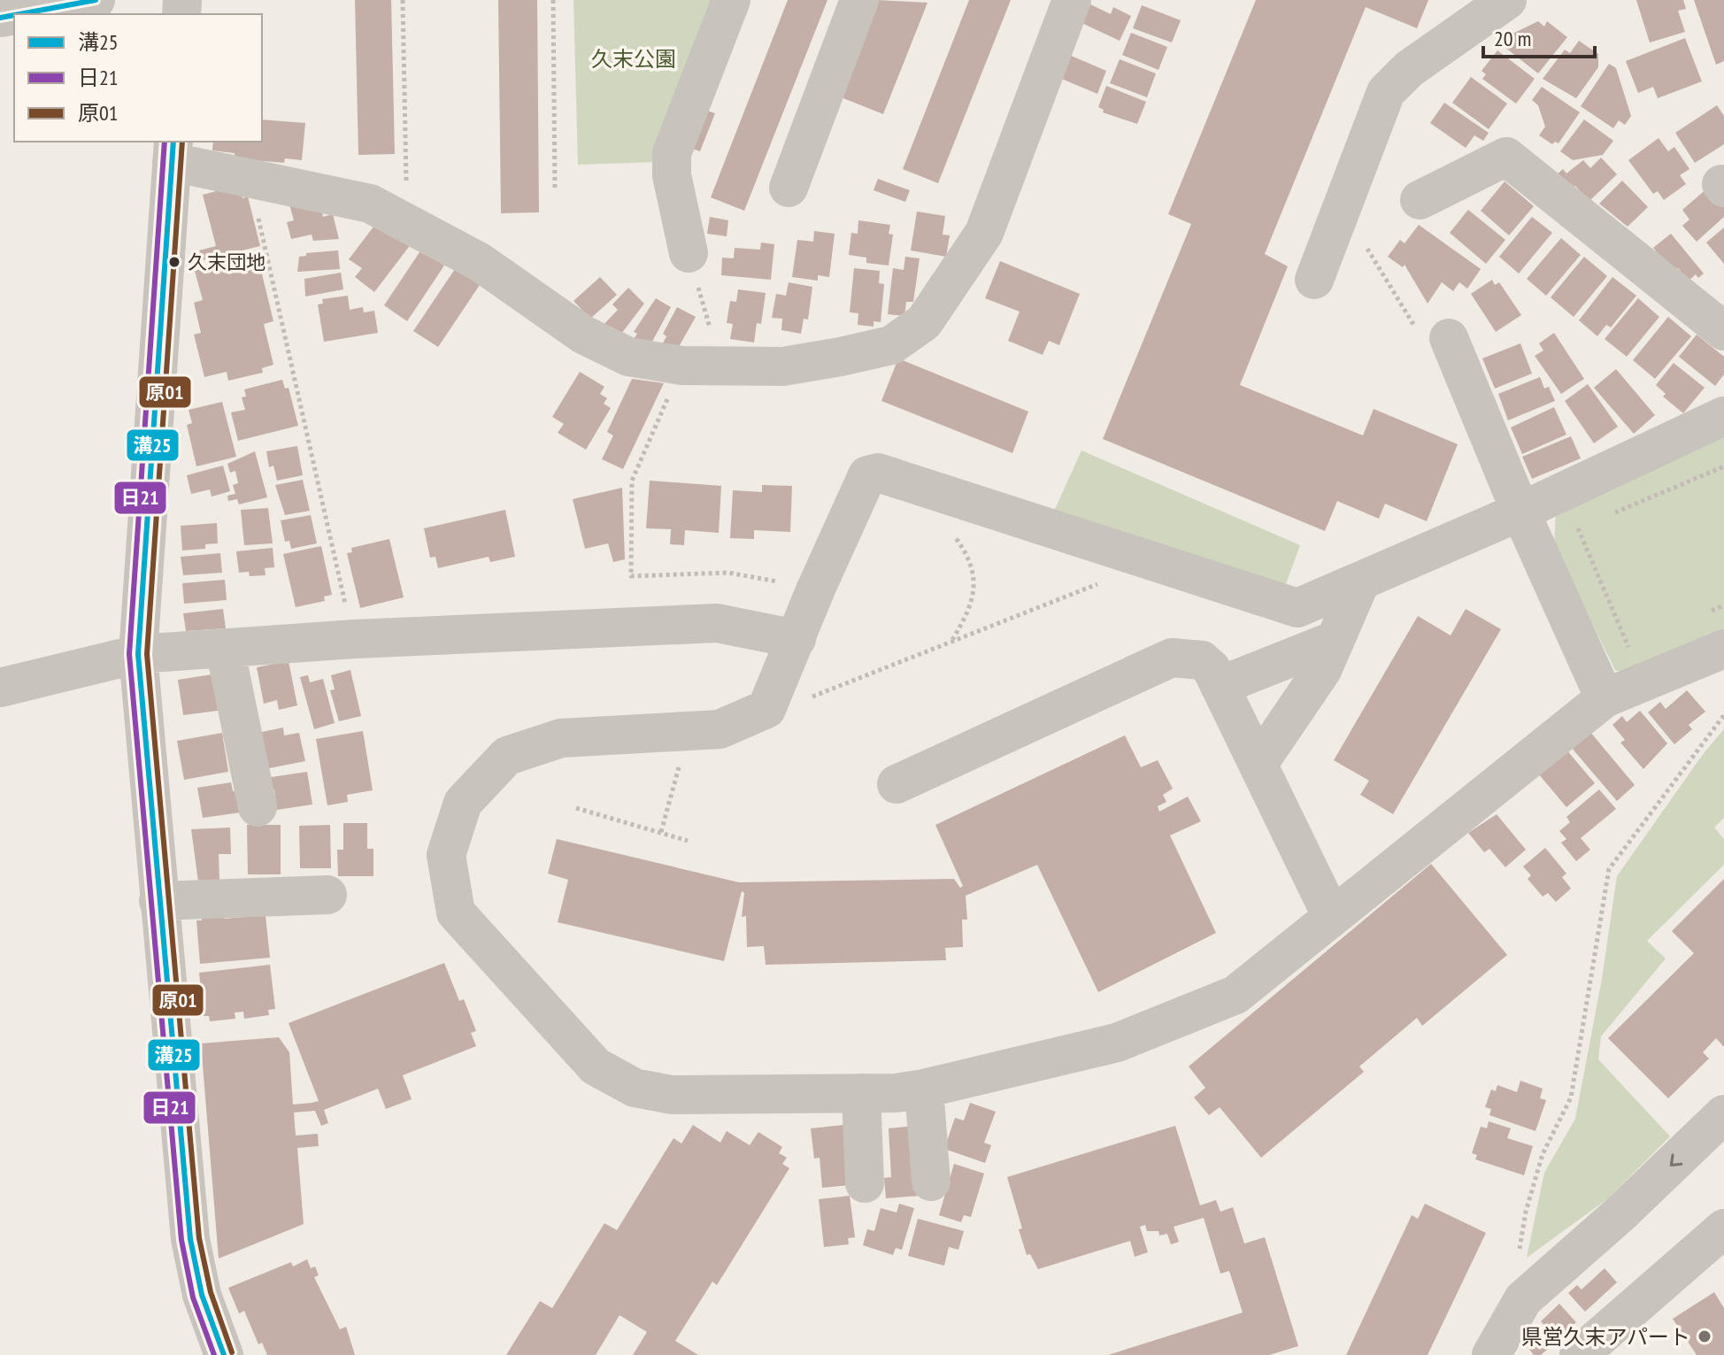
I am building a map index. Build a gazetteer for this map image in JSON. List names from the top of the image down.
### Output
{
  "parks": ["久末公園"],
  "places": ["久末団地", "県営久末アパート"],
  "lines": ["transit line 溝25", "transit line 日21", "transit line 原01"],
  "legend": ["溝25", "日21", "原01"],
  "scale_bar": "20 m"
}
